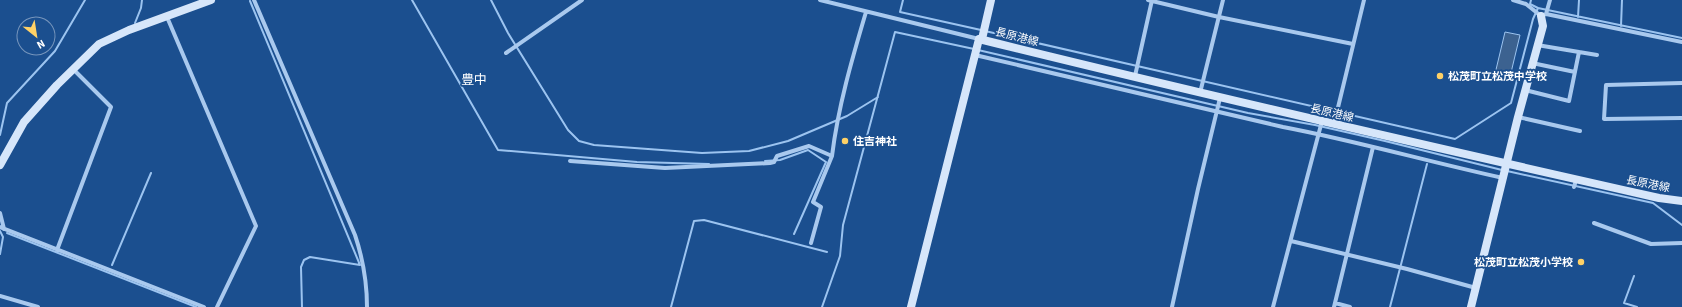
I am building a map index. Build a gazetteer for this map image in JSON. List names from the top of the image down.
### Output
{
  "streets": {
    "street": ["長原港線"]
  },
  "districts": ["豊中"],
  "places": ["松茂町立松茂中学校", "住吉神社", "松茂町立松茂小学校"],
  "north": "bottom right"
}
